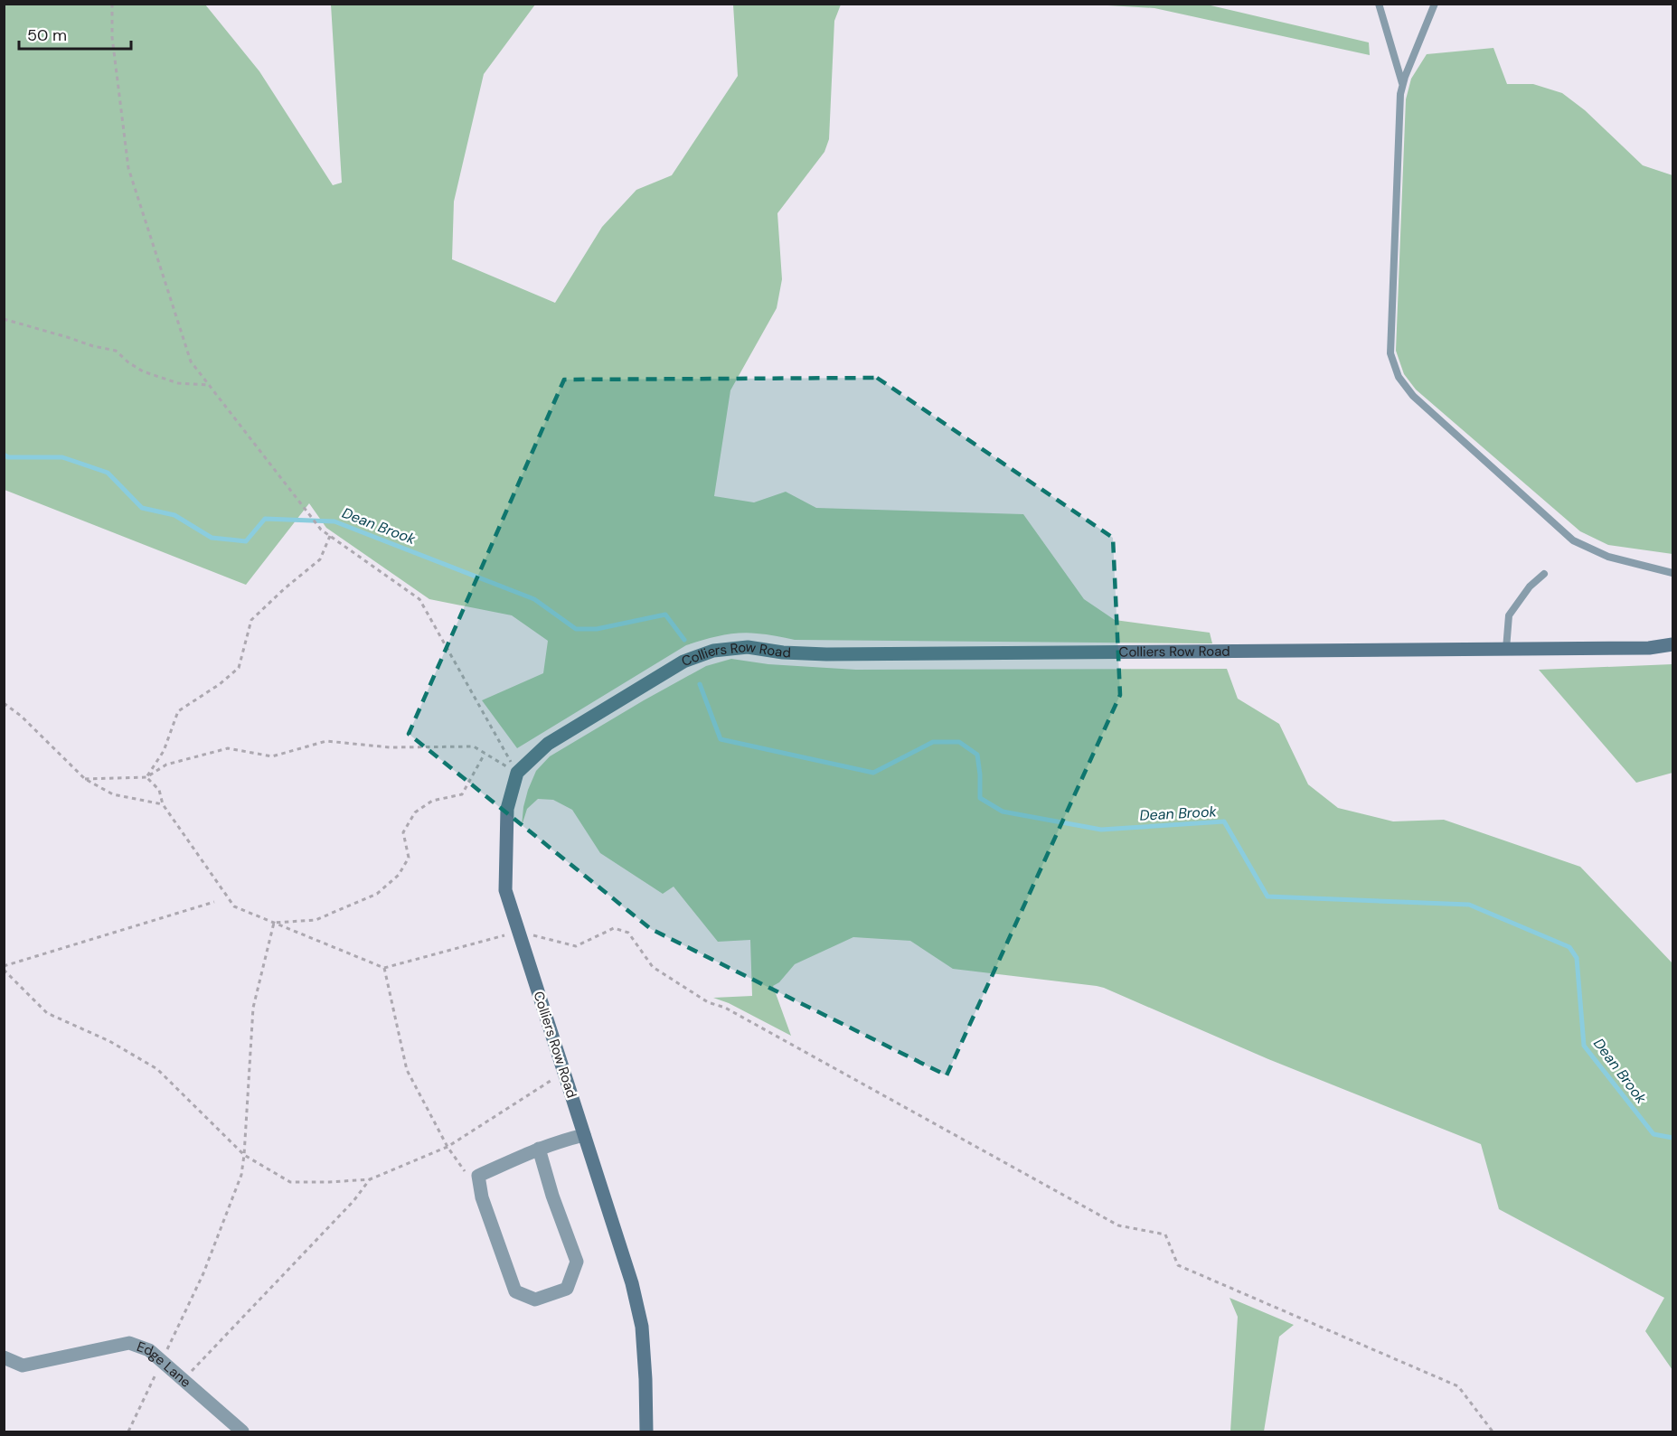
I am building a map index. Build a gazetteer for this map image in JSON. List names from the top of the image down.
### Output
{
  "streets": {
    "street": ["Colliers Row Road", "Edge Lane"]
  },
  "water": ["Dean Brook"],
  "scale_bar": "50 m"
}
